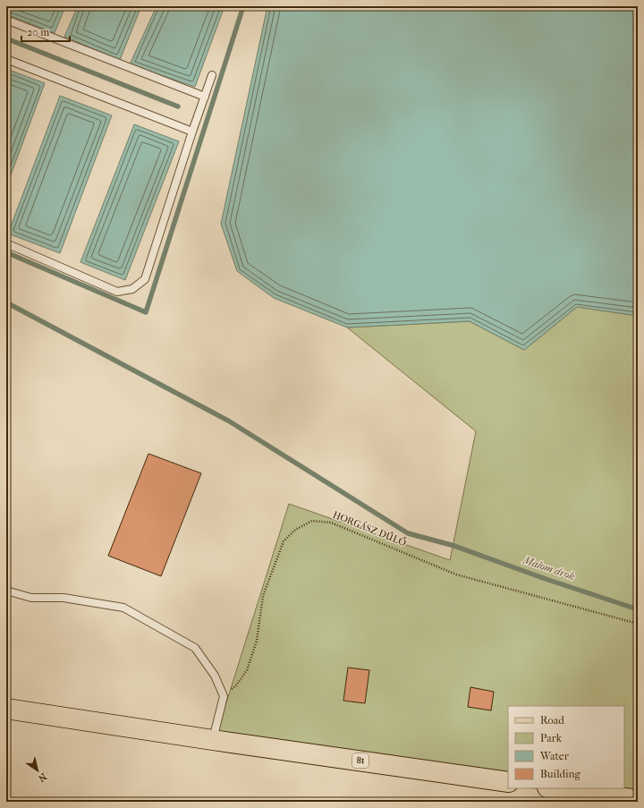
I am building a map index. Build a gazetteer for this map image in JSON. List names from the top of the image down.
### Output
{
  "streets": {
    "main road": ["81"],
    "path": ["HORGÁSZ DŰLŐ"]
  },
  "water": ["Malom árok"],
  "legend": [
    "Road",
    "Park",
    "Water",
    "Building"
  ],
  "scale_bar": "20 m",
  "north": "bottom right"
}
